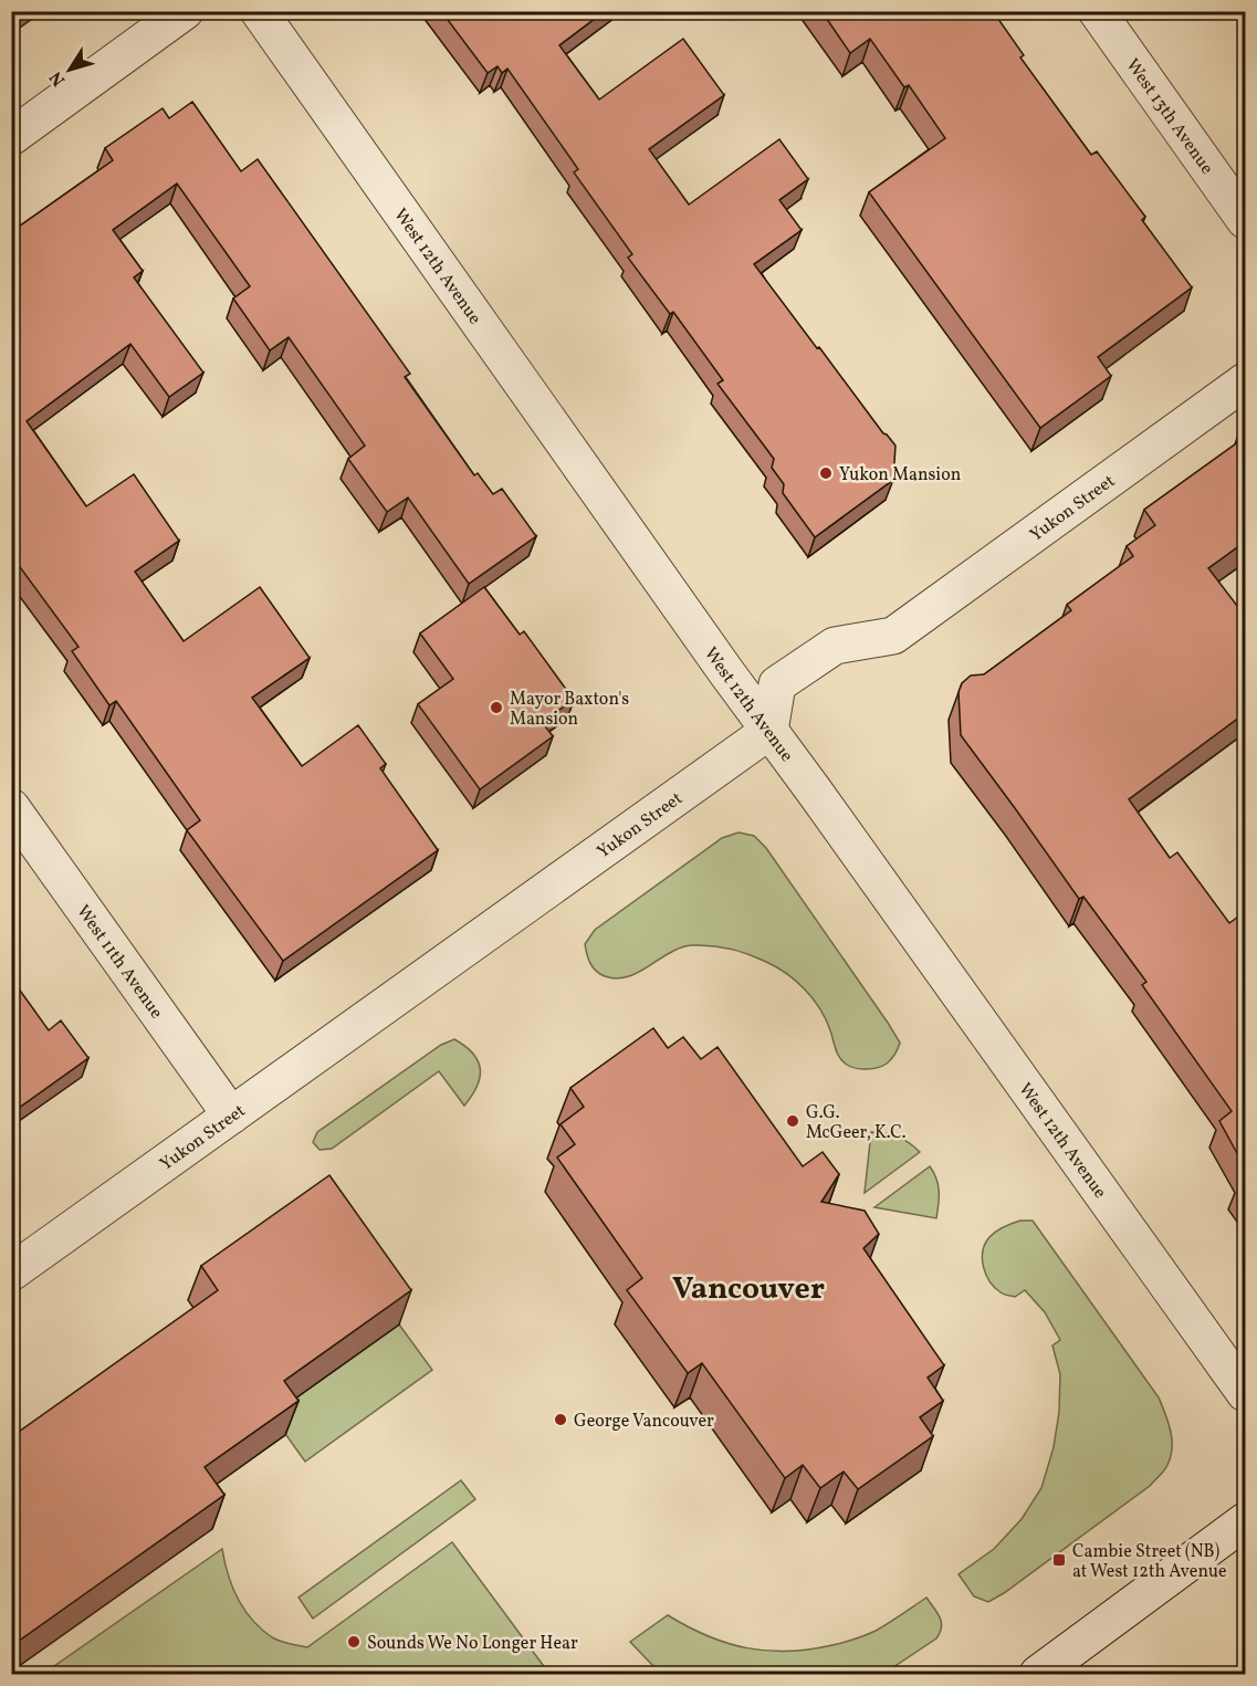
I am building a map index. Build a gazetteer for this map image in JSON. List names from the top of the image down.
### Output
{
  "streets": {
    "street": [
      "West 13th Avenue",
      "West 12th Avenue",
      "Yukon Street",
      "West 11th Avenue"
    ]
  },
  "crossings": [
    ["West 12th Avenue", "Yukon Street"],
    ["Yukon Street", "West 11th Avenue"]
  ],
  "districts": ["Vancouver"],
  "places": {
    "other": [
      "Yukon Mansion",
      "Mayor Baxton's Mansion",
      "G.G. McGeer, K.C.",
      "George Vancouver",
      "Sounds We No Longer Hear"
    ],
    "transit": ["Cambie Street (NB) at West 12th Avenue"]
  },
  "north": "bottom left"
}
